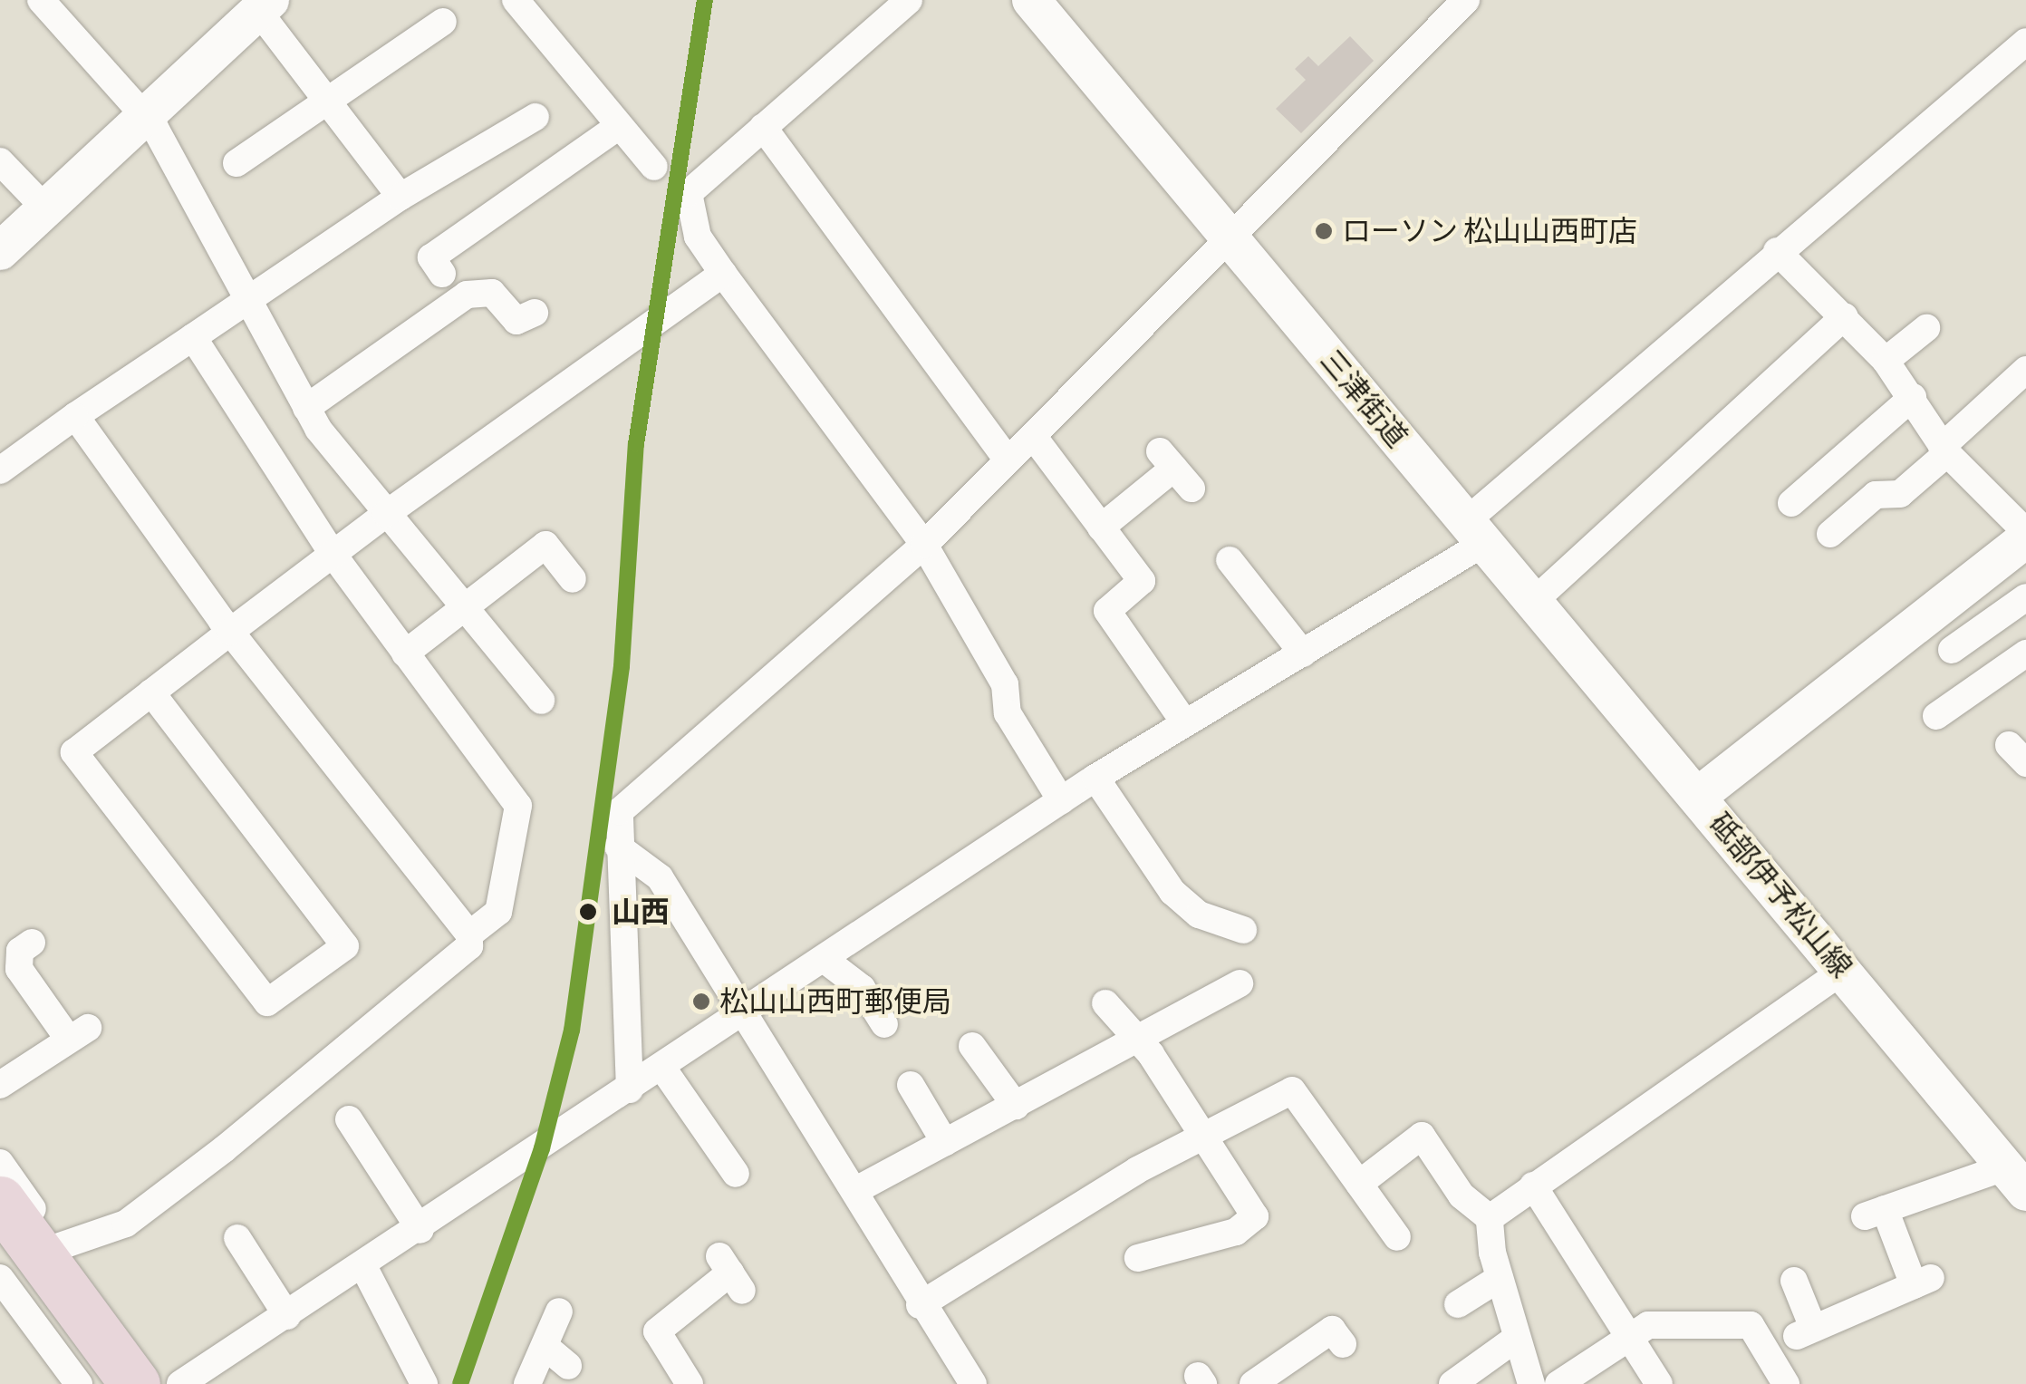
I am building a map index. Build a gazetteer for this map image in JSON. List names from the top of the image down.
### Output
{
  "streets": {
    "street": ["三津街道", "砥部伊予松山線"]
  },
  "crossings": [
    ["三津街道", "砥部伊予松山線"]
  ],
  "places": ["ローソン 松山山西町店", "山西", "松山山西町郵便局"]
}
